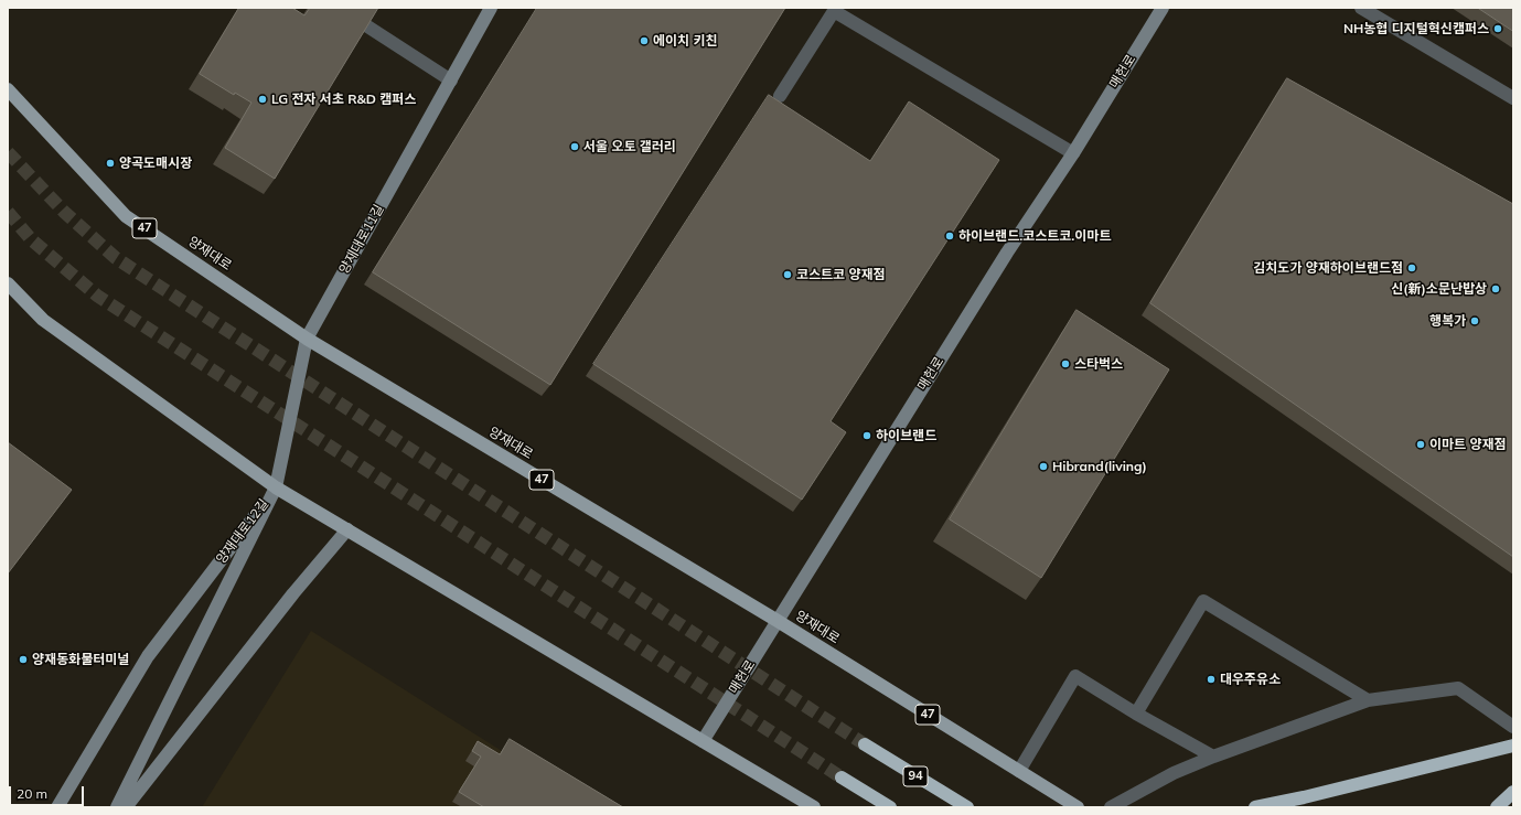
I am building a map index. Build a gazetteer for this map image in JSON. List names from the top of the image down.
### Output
{
  "streets": {
    "highway": ["94"],
    "main road": [
      "매헌로",
      "47",
      "양재대로11길",
      "양재대로",
      "양재대로12길"
    ]
  },
  "crossings": [
    ["매헌로", "양재대로"],
    ["양재대로11길", "양재대로"],
    ["양재대로11길", "양재대로12길"]
  ],
  "places": [
    "NH농협 디지털혁신캠퍼스",
    "에이치 키친",
    "LG 전자 서초 R&D 캠퍼스",
    "서울 오토 갤러리",
    "양곡도매시장",
    "하이브랜드.코스트코.이마트",
    "김치도가 양재하이브랜드점",
    "코스트코 양재점",
    "신(新)소문난밥상",
    "행복가",
    "스타벅스",
    "하이브랜드",
    "이마트 양재점",
    "Hibrand(living)",
    "양재동화물터미널",
    "대우주유소"
  ],
  "scale_bar": "20 m"
}
